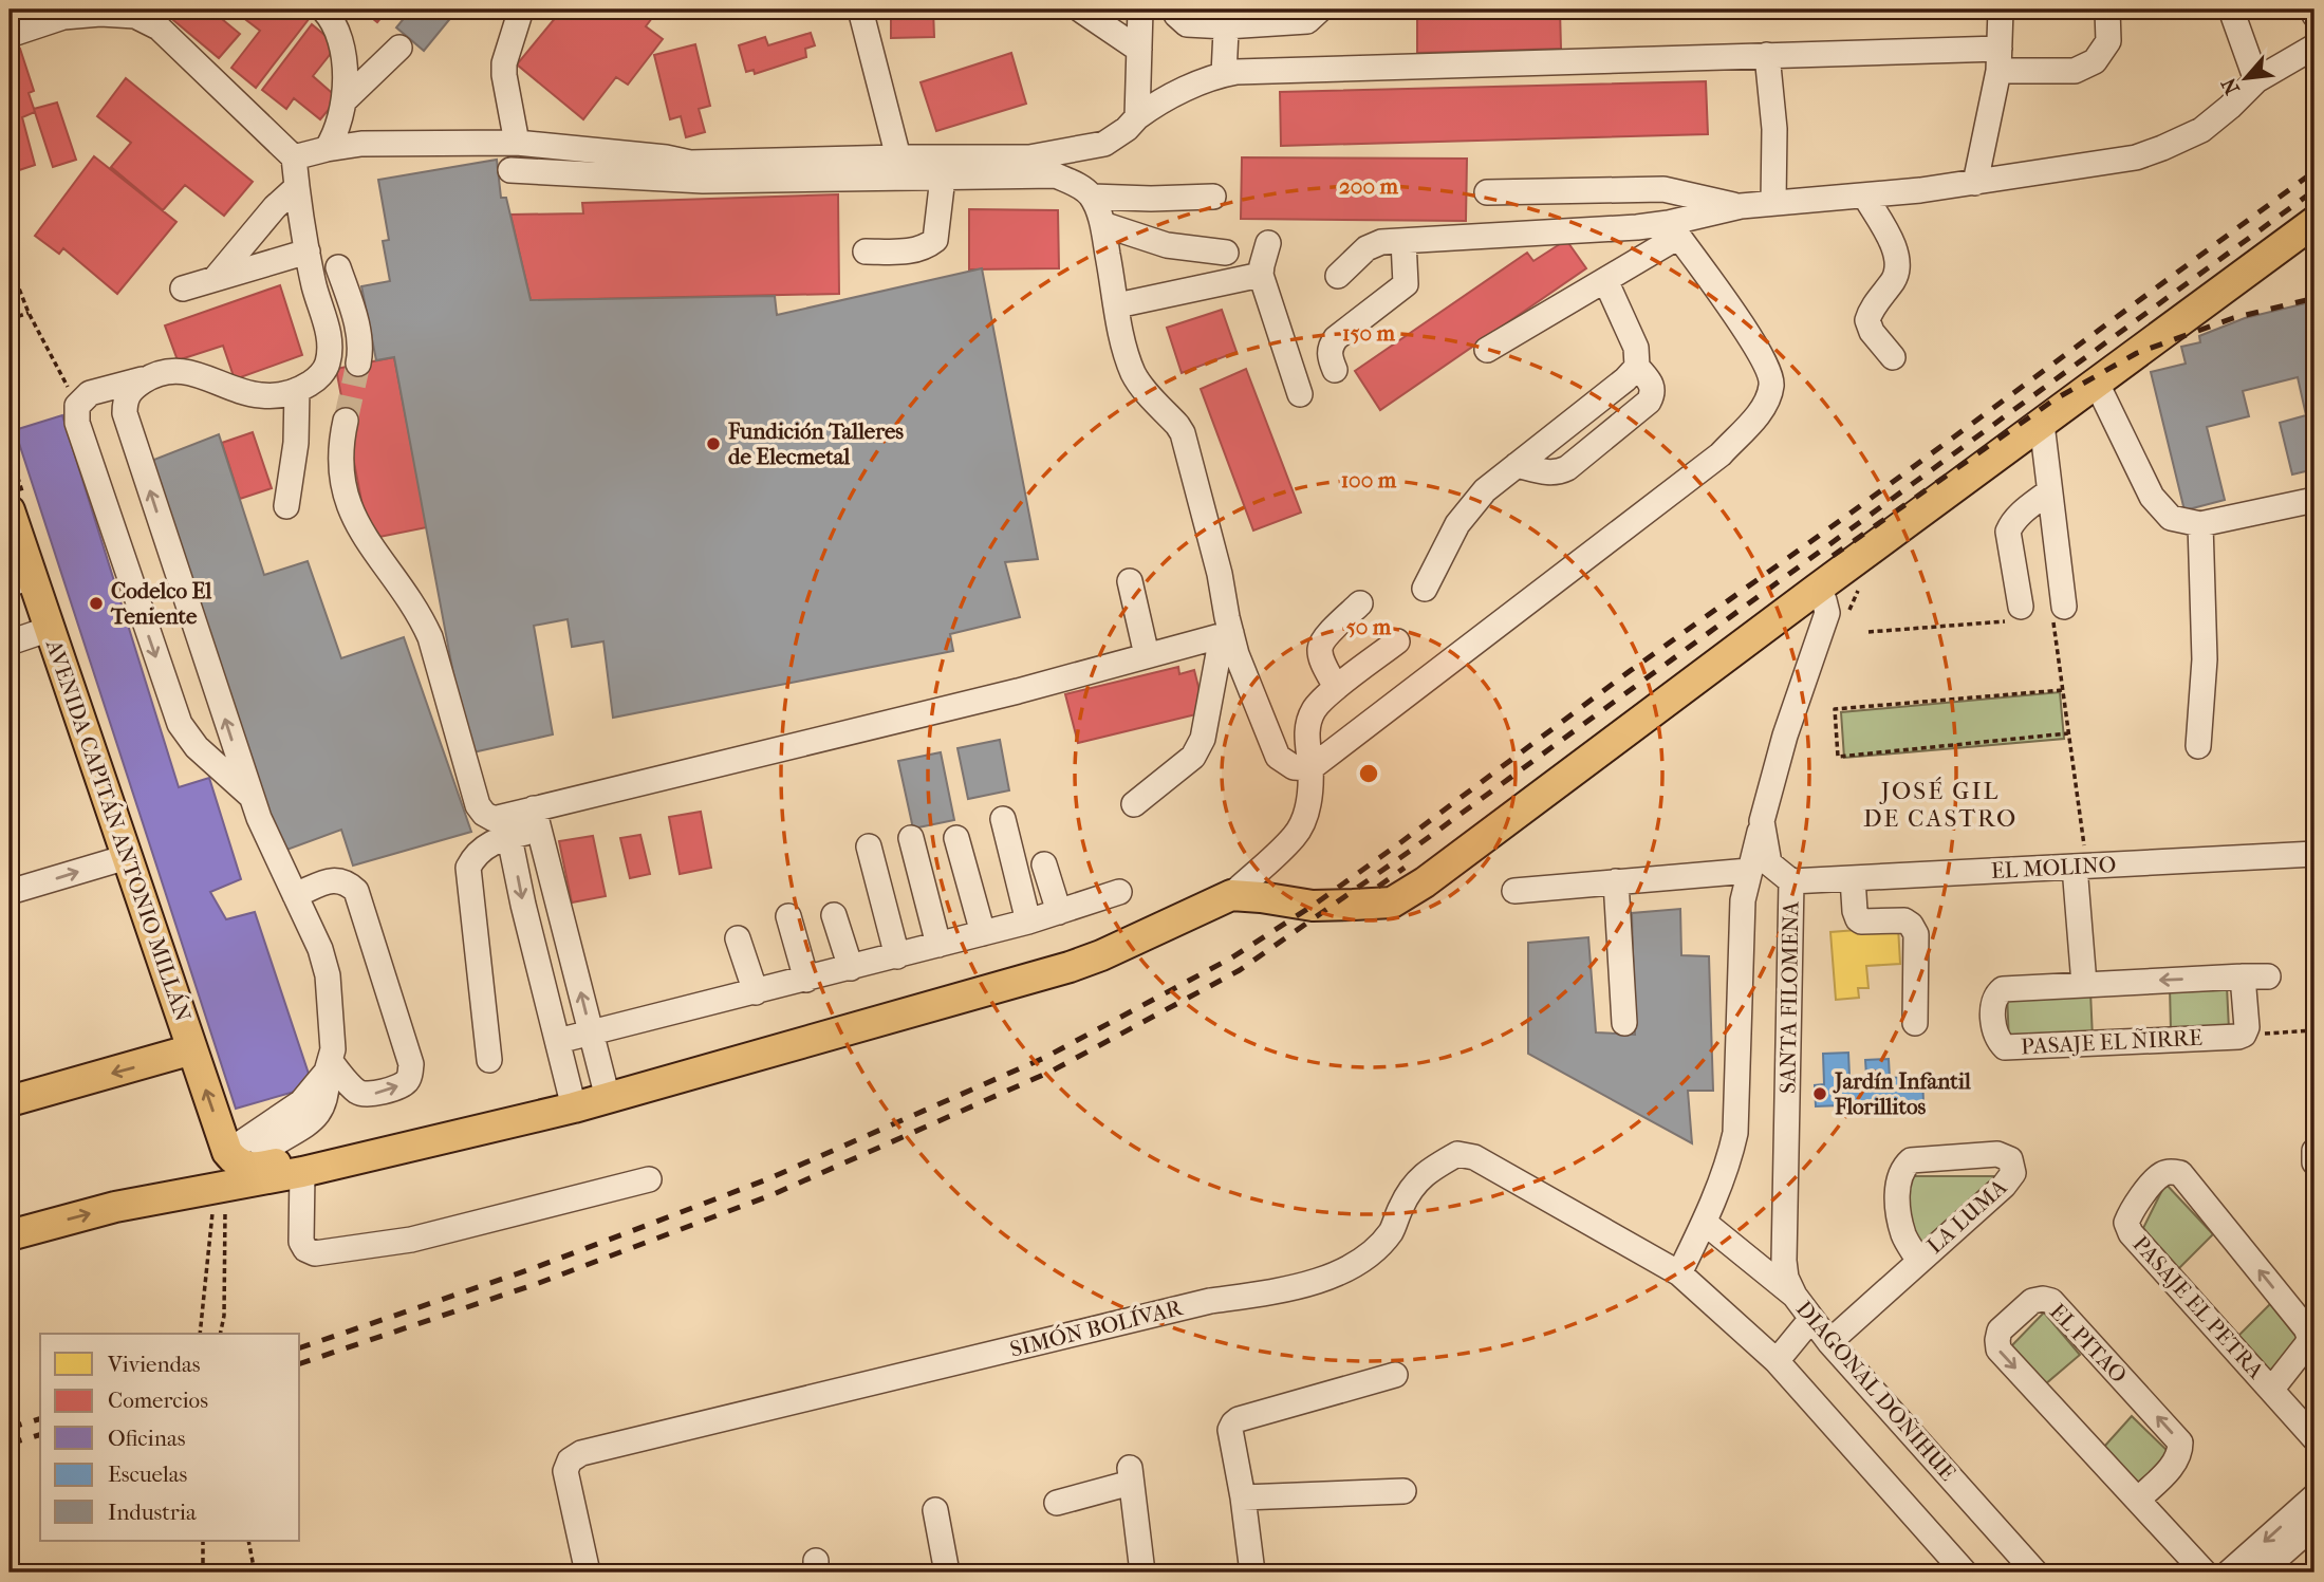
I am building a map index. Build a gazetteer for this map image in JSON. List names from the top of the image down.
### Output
{
  "streets": {
    "main road": ["AVENIDA CAPITÁN ANTONIO MILLÁN"],
    "street": [
      "EL MOLINO",
      "SANTA FILOMENA",
      "PASAJE EL ÑIRRE",
      "LA LUMA",
      "PASAJE EL PETRA",
      "SIMÓN BOLÍVAR",
      "EL PITAO",
      "DIAGONAL DOÑIHUE"
    ]
  },
  "crossings": [
    ["EL MOLINO", "SANTA FILOMENA"],
    ["SANTA FILOMENA", "DIAGONAL DOÑIHUE"],
    ["LA LUMA", "DIAGONAL DOÑIHUE"]
  ],
  "districts": ["JOSÉ GIL DE CASTRO"],
  "places": ["Fundición Talleres de Elecmetal", "Codelco El Teniente", "Jardín Infantil Florillitos"],
  "legend": [
    "Viviendas",
    "Comercios",
    "Oficinas",
    "Escuelas",
    "Industria"
  ],
  "north": "bottom left",
  "rings": [
    "200 m",
    "150 m",
    "100 m",
    "50 m"
  ]
}
